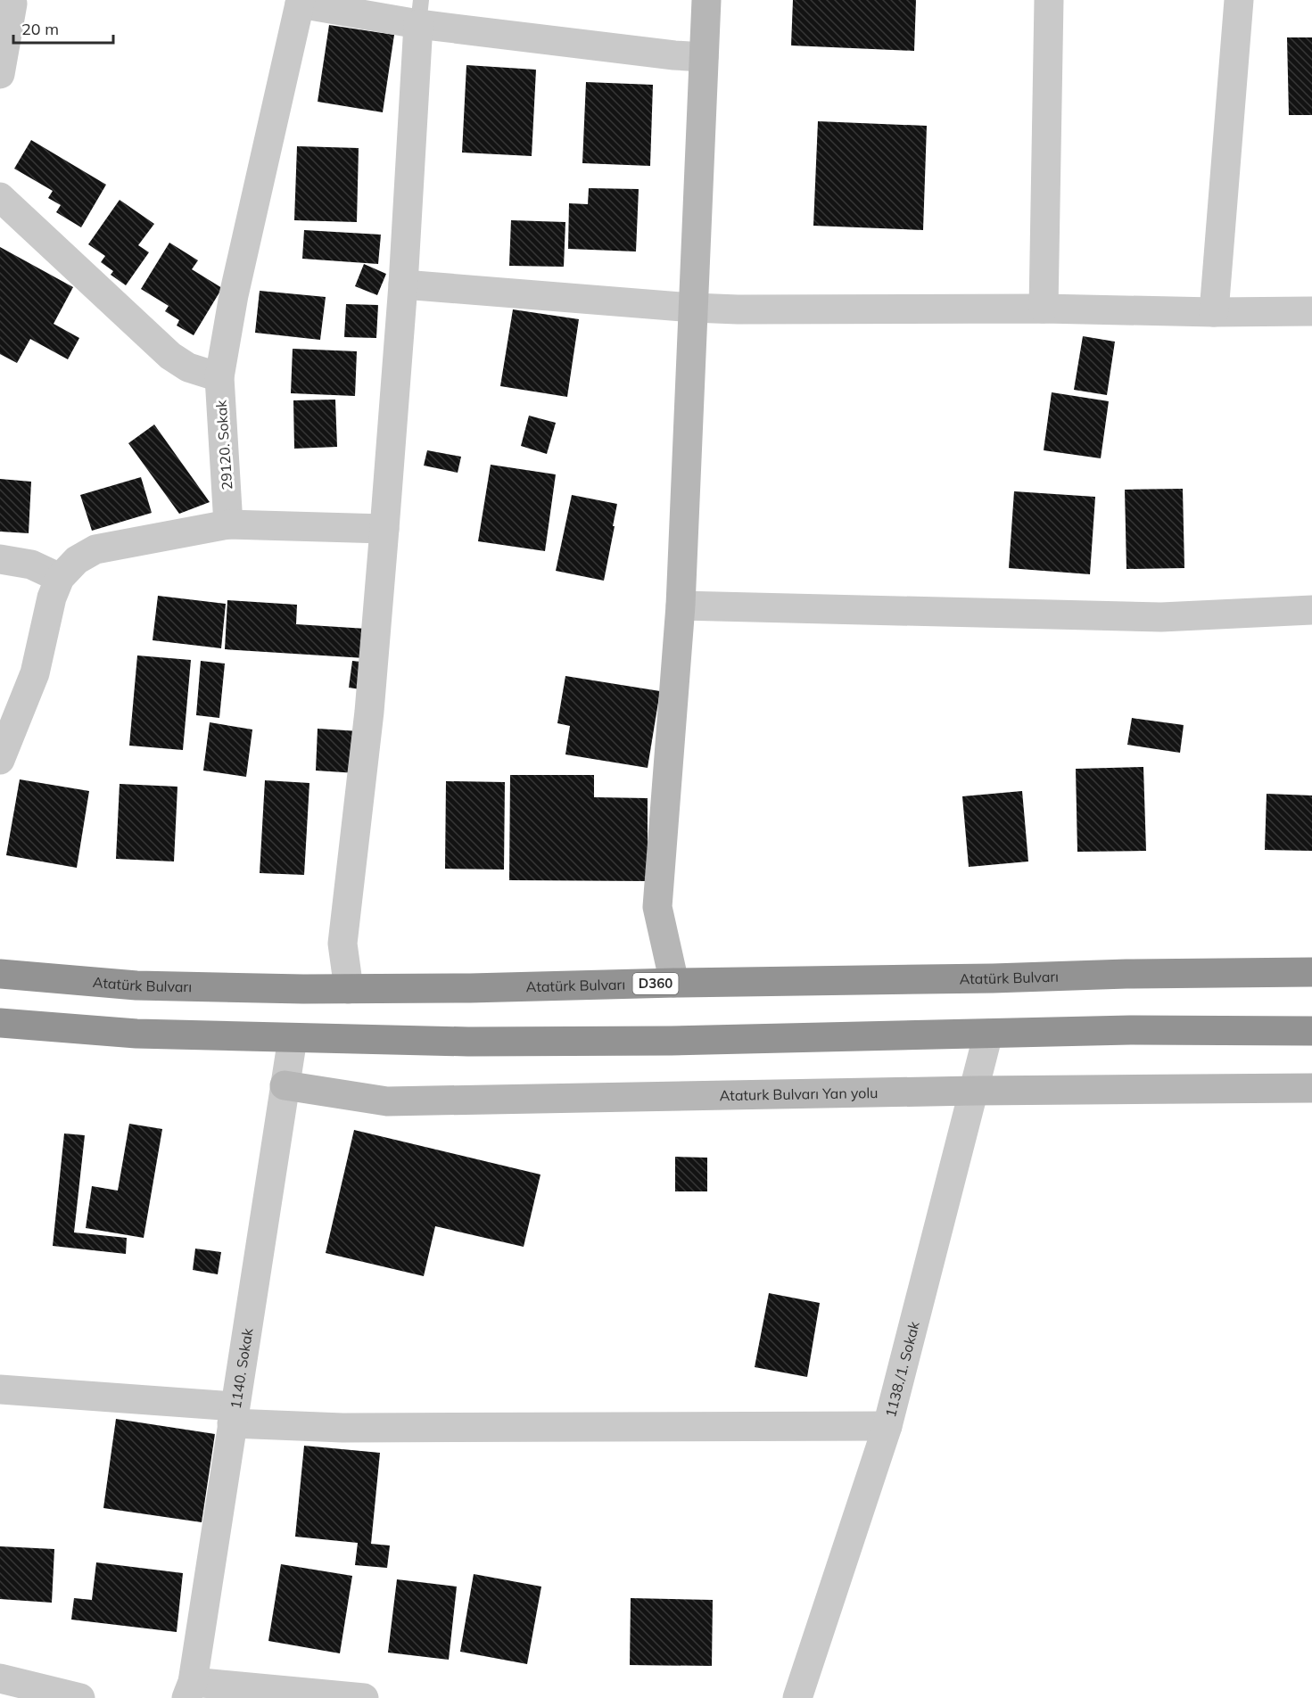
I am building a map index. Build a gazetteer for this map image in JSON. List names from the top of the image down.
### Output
{
  "streets": {
    "highway": ["Atatürk Bulvarı", "D360"],
    "street": [
      "29120. Sokak",
      "Ataturk Bulvarı Yan yolu",
      "1140. Sokak",
      "1138./1. Sokak"
    ]
  },
  "crossings": [
    ["Ataturk Bulvarı Yan yolu", "1140. Sokak"],
    ["Ataturk Bulvarı Yan yolu", "1138./1. Sokak"]
  ],
  "scale_bar": "20 m"
}
